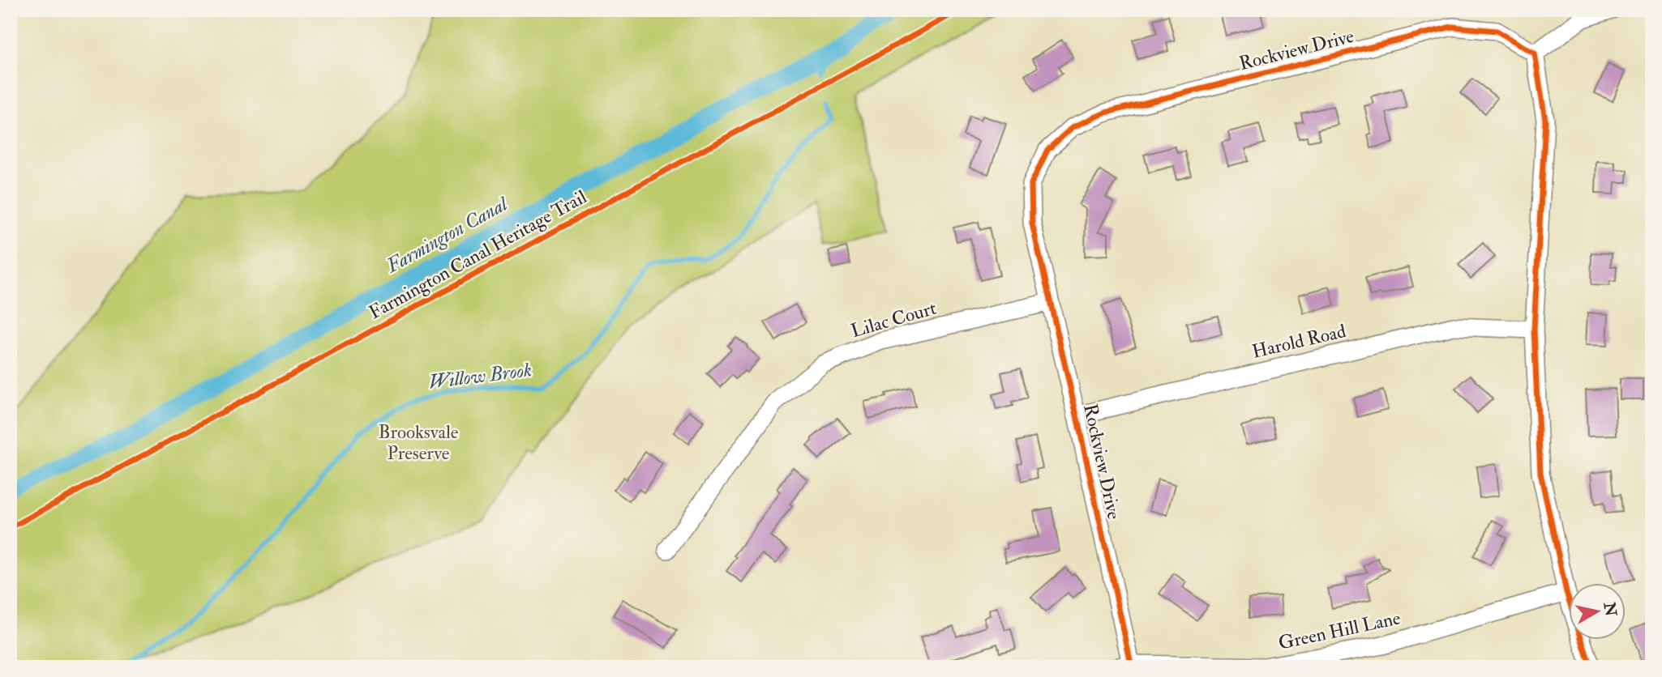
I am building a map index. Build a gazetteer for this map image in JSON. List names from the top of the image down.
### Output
{
  "streets": {
    "street": [
      "Rockview Drive",
      "Lilac Court",
      "Harold Road",
      "Green Hill Lane"
    ],
    "cycle path": ["Farmington Canal Heritage Trail"]
  },
  "crossings": [
    ["Rockview Drive", "Lilac Court"],
    ["Rockview Drive", "Harold Road"],
    ["Rockview Drive", "Green Hill Lane"]
  ],
  "water": ["Farmington Canal", "Willow Brook"],
  "parks": ["Brooksvale Preserve"],
  "north": "right"
}
